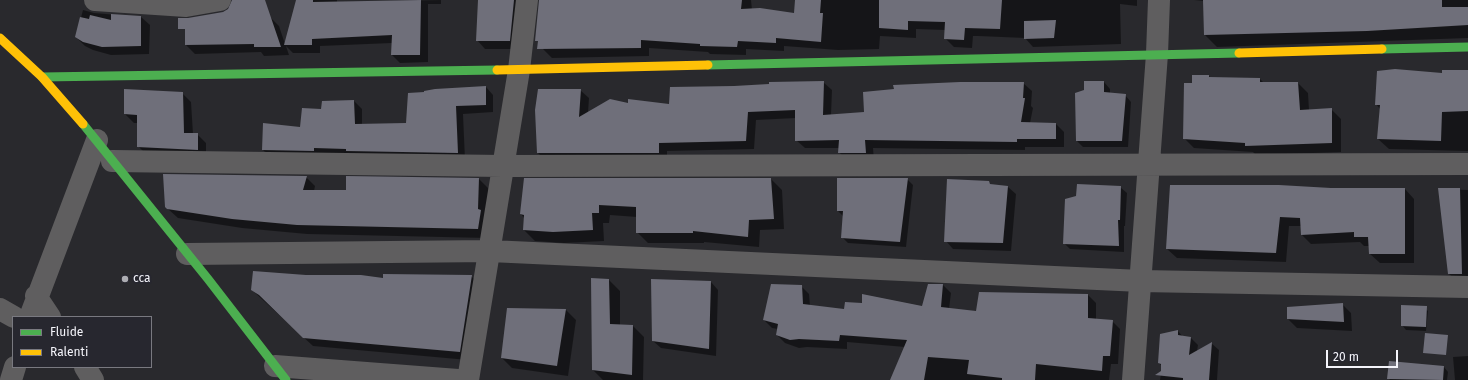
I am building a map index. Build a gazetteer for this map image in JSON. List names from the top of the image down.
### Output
{
  "places": ["cca"],
  "legend": ["Fluide", "Ralenti"],
  "scale_bar": "20 m"
}
